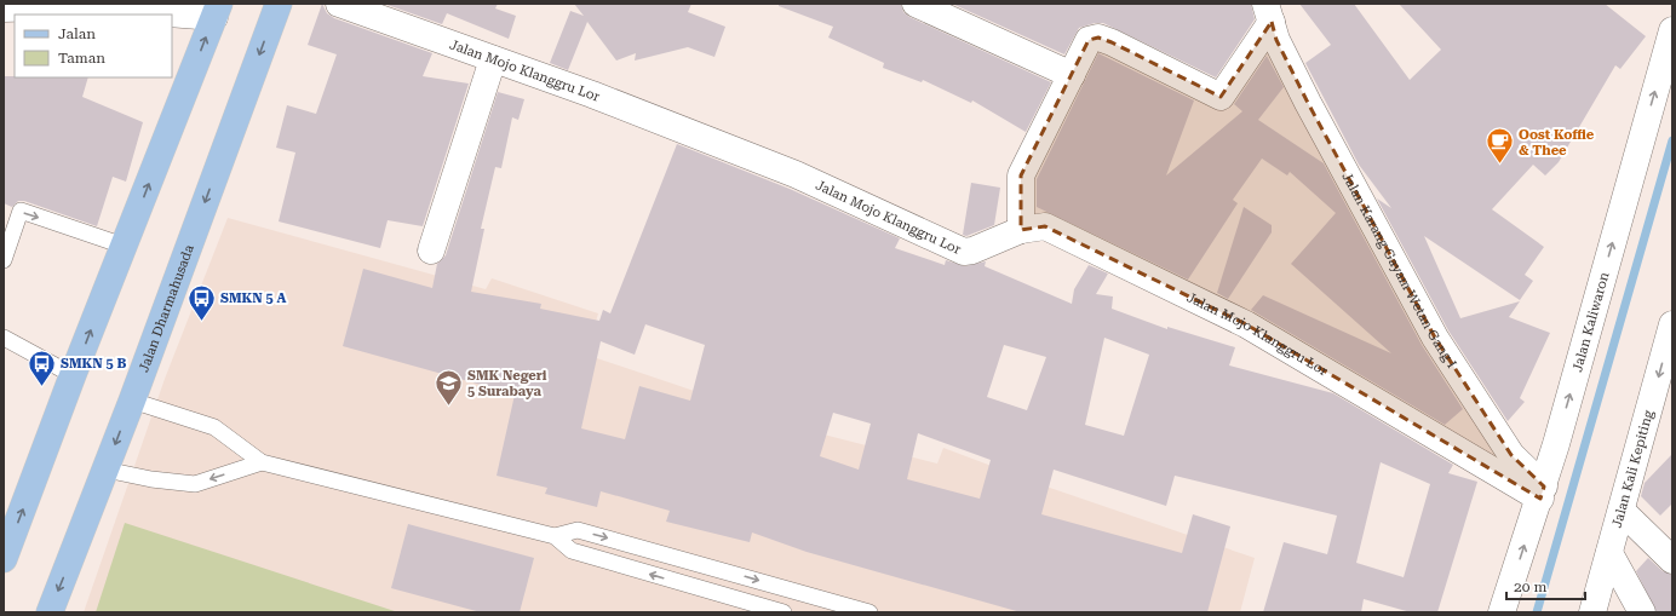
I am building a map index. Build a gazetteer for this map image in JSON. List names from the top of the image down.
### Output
{
  "streets": {
    "main road": ["Jalan Dharmahusada"],
    "street": [
      "Jalan Mojo Klanggru Lor",
      "Jalan Karang Gayam Wetan Gang I",
      "Jalan Kaliwaron",
      "Jalan Kali Kepiting"
    ]
  },
  "crossings": [
    ["Jalan Mojo Klanggru Lor", "Jalan Karang Gayam Wetan Gang I"],
    ["Jalan Mojo Klanggru Lor", "Jalan Kaliwaron"],
    ["Jalan Karang Gayam Wetan Gang I", "Jalan Kaliwaron"]
  ],
  "one_way": ["Jalan Kaliwaron", "Jalan Kali Kepiting"],
  "places": {
    "cafe": ["Oost Koffie & Thee"],
    "bus stop": ["SMKN 5 A", "SMKN 5 B"],
    "school or university": ["SMK Negeri 5 Surabaya"]
  },
  "legend": ["Jalan", "Taman"],
  "scale_bar": "20 m"
}
